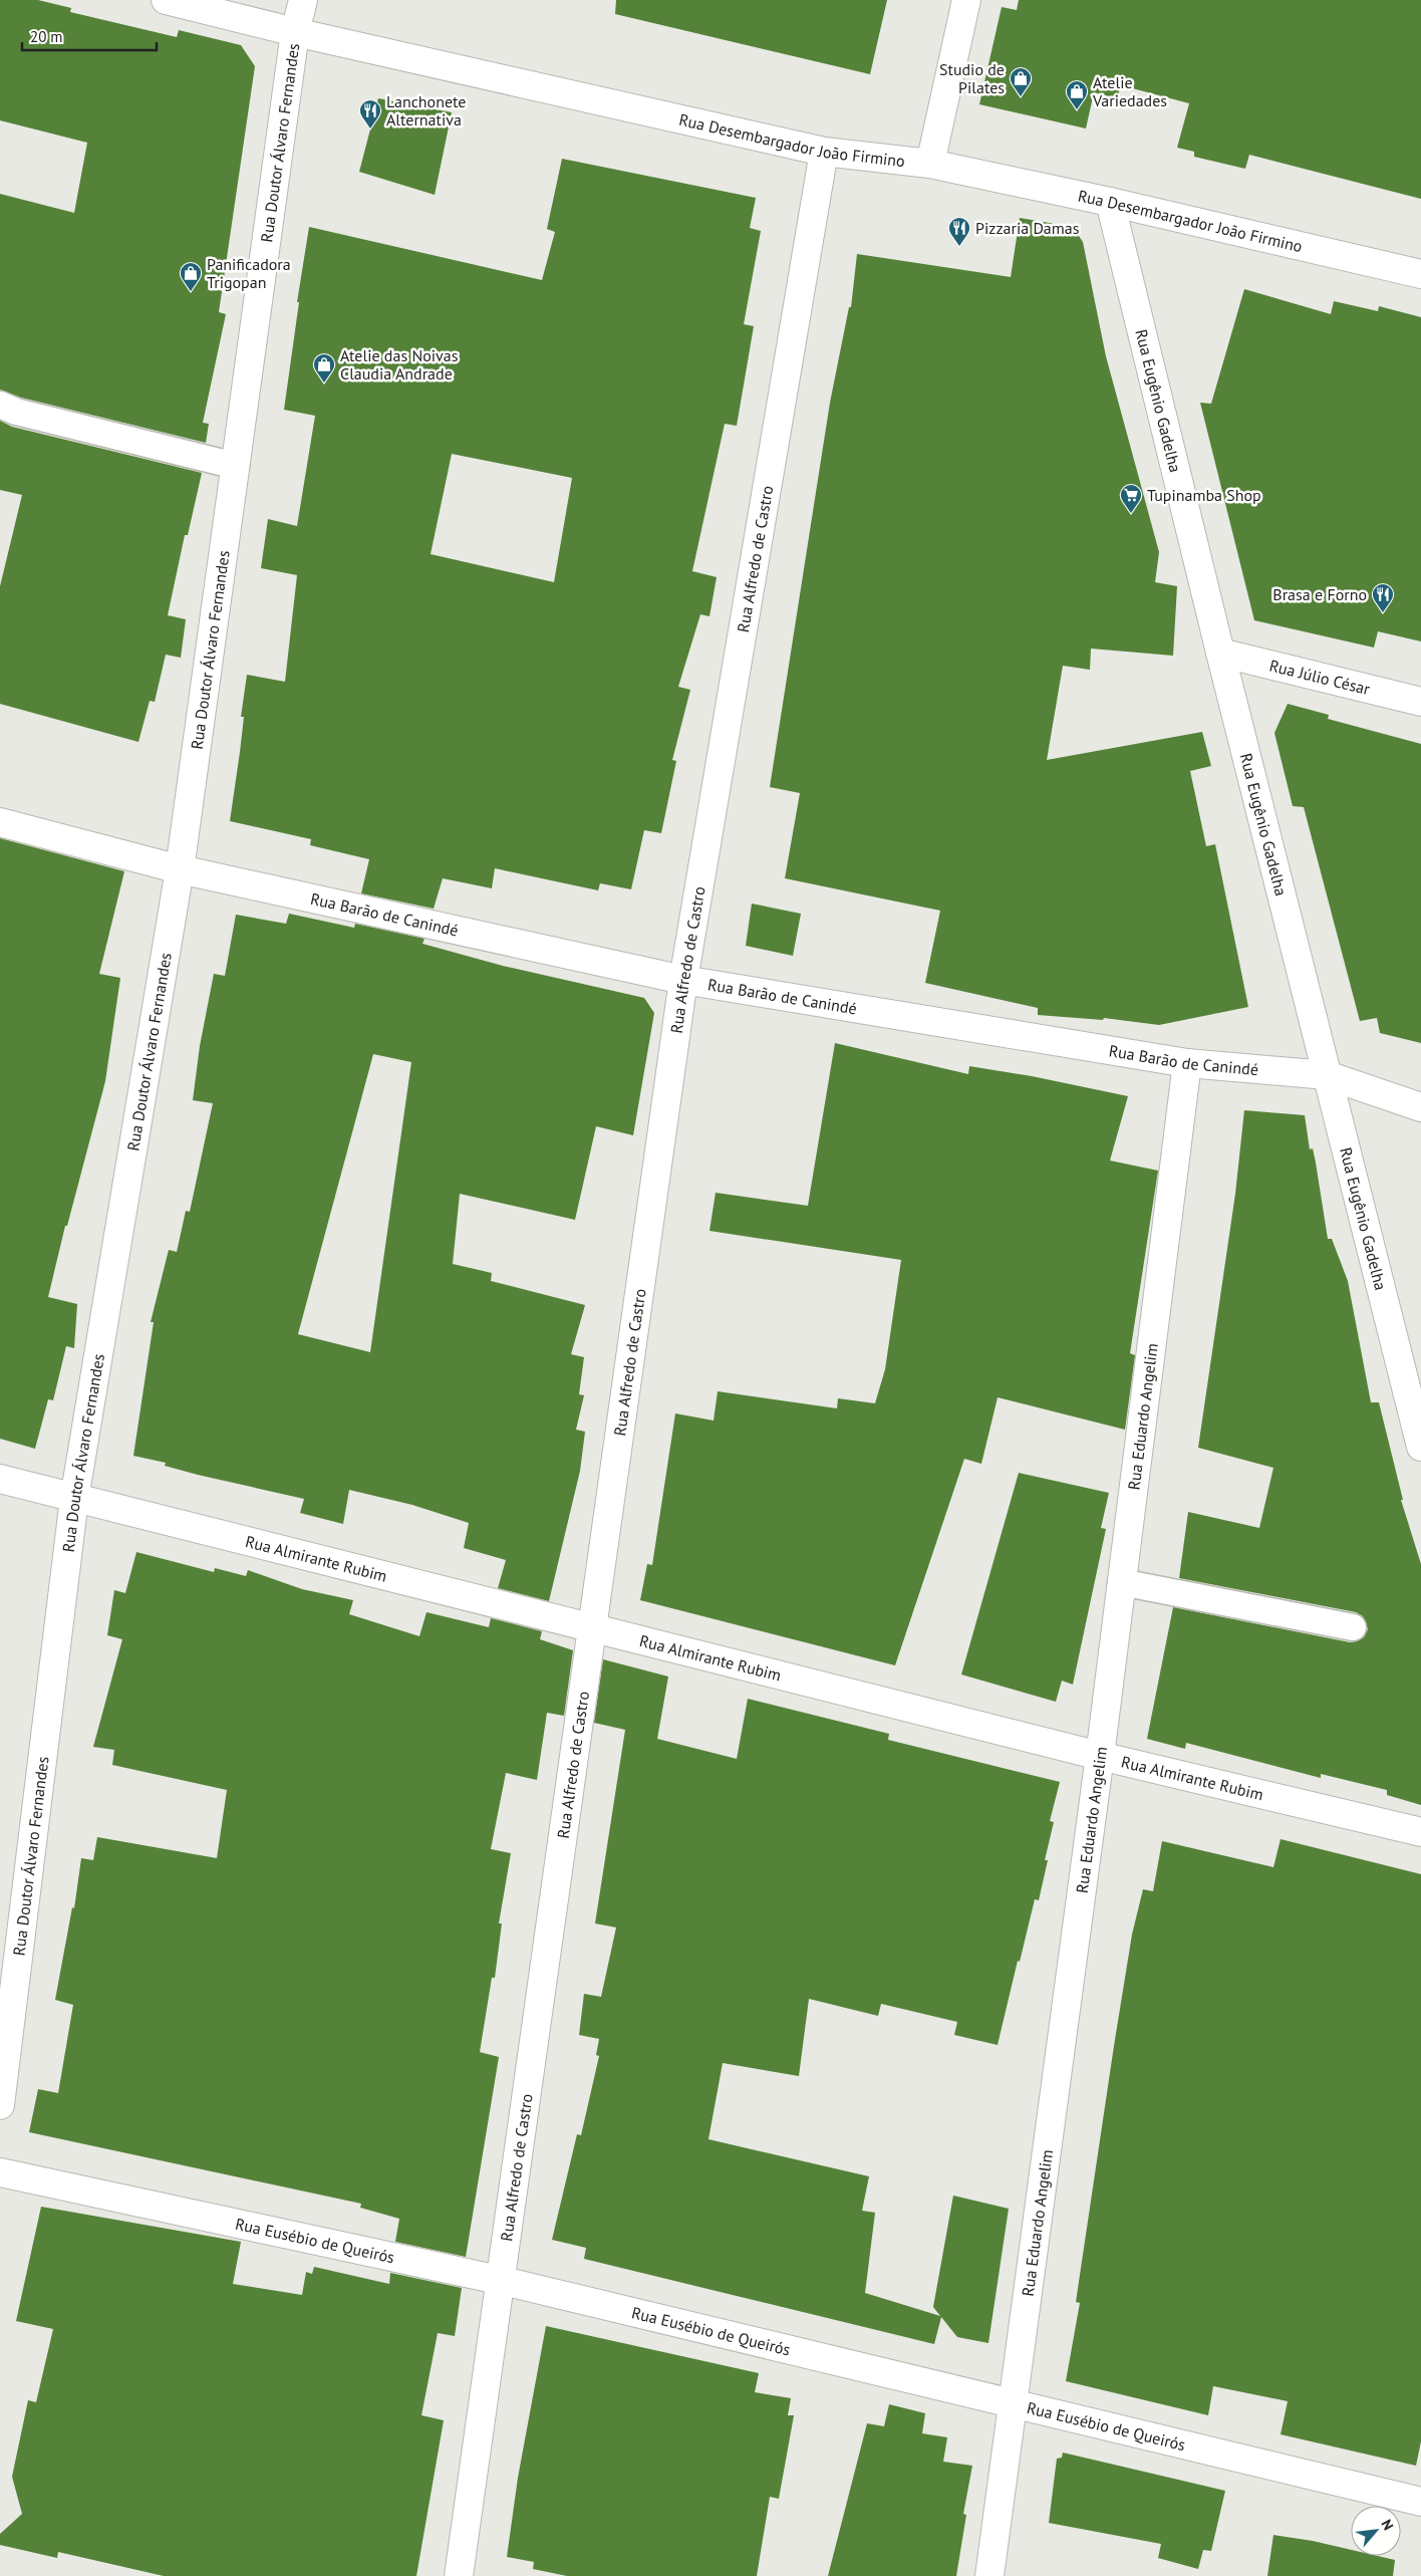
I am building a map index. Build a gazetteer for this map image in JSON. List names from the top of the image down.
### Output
{
  "streets": {
    "street": [
      "Rua Desembargador João Firmino",
      "Rua Doutor Álvaro Fernandes",
      "Rua Eugênio Gadelha",
      "Rua Alfredo de Castro",
      "Rua Júlio César",
      "Rua Barão de Canindé",
      "Rua Eduardo Angelim",
      "Rua Almirante Rubim",
      "Rua Eusébio de Queirós"
    ]
  },
  "crossings": [
    ["Rua Desembargador João Firmino", "Rua Doutor Álvaro Fernandes"],
    ["Rua Desembargador João Firmino", "Rua Eugênio Gadelha"],
    ["Rua Desembargador João Firmino", "Rua Alfredo de Castro"],
    ["Rua Doutor Álvaro Fernandes", "Rua Barão de Canindé"],
    ["Rua Doutor Álvaro Fernandes", "Rua Almirante Rubim"],
    ["Rua Eugênio Gadelha", "Rua Júlio César"],
    ["Rua Eugênio Gadelha", "Rua Barão de Canindé"],
    ["Rua Alfredo de Castro", "Rua Barão de Canindé"],
    ["Rua Alfredo de Castro", "Rua Almirante Rubim"],
    ["Rua Alfredo de Castro", "Rua Eusébio de Queirós"],
    ["Rua Barão de Canindé", "Rua Eduardo Angelim"],
    ["Rua Eduardo Angelim", "Rua Almirante Rubim"],
    ["Rua Eduardo Angelim", "Rua Eusébio de Queirós"]
  ],
  "places": {
    "shop": [
      "Studio de Pilates",
      "Atelie Variedades",
      "Panificadora Trigopan",
      "Atelie das Noivas Claudia Andrade"
    ],
    "restaurant": ["Lanchonete Alternativa", "Pizzaria Damas", "Brasa e Forno"],
    "supermarket": ["Tupinamba Shop"]
  },
  "scale_bar": "20 m",
  "north": "top right"
}
